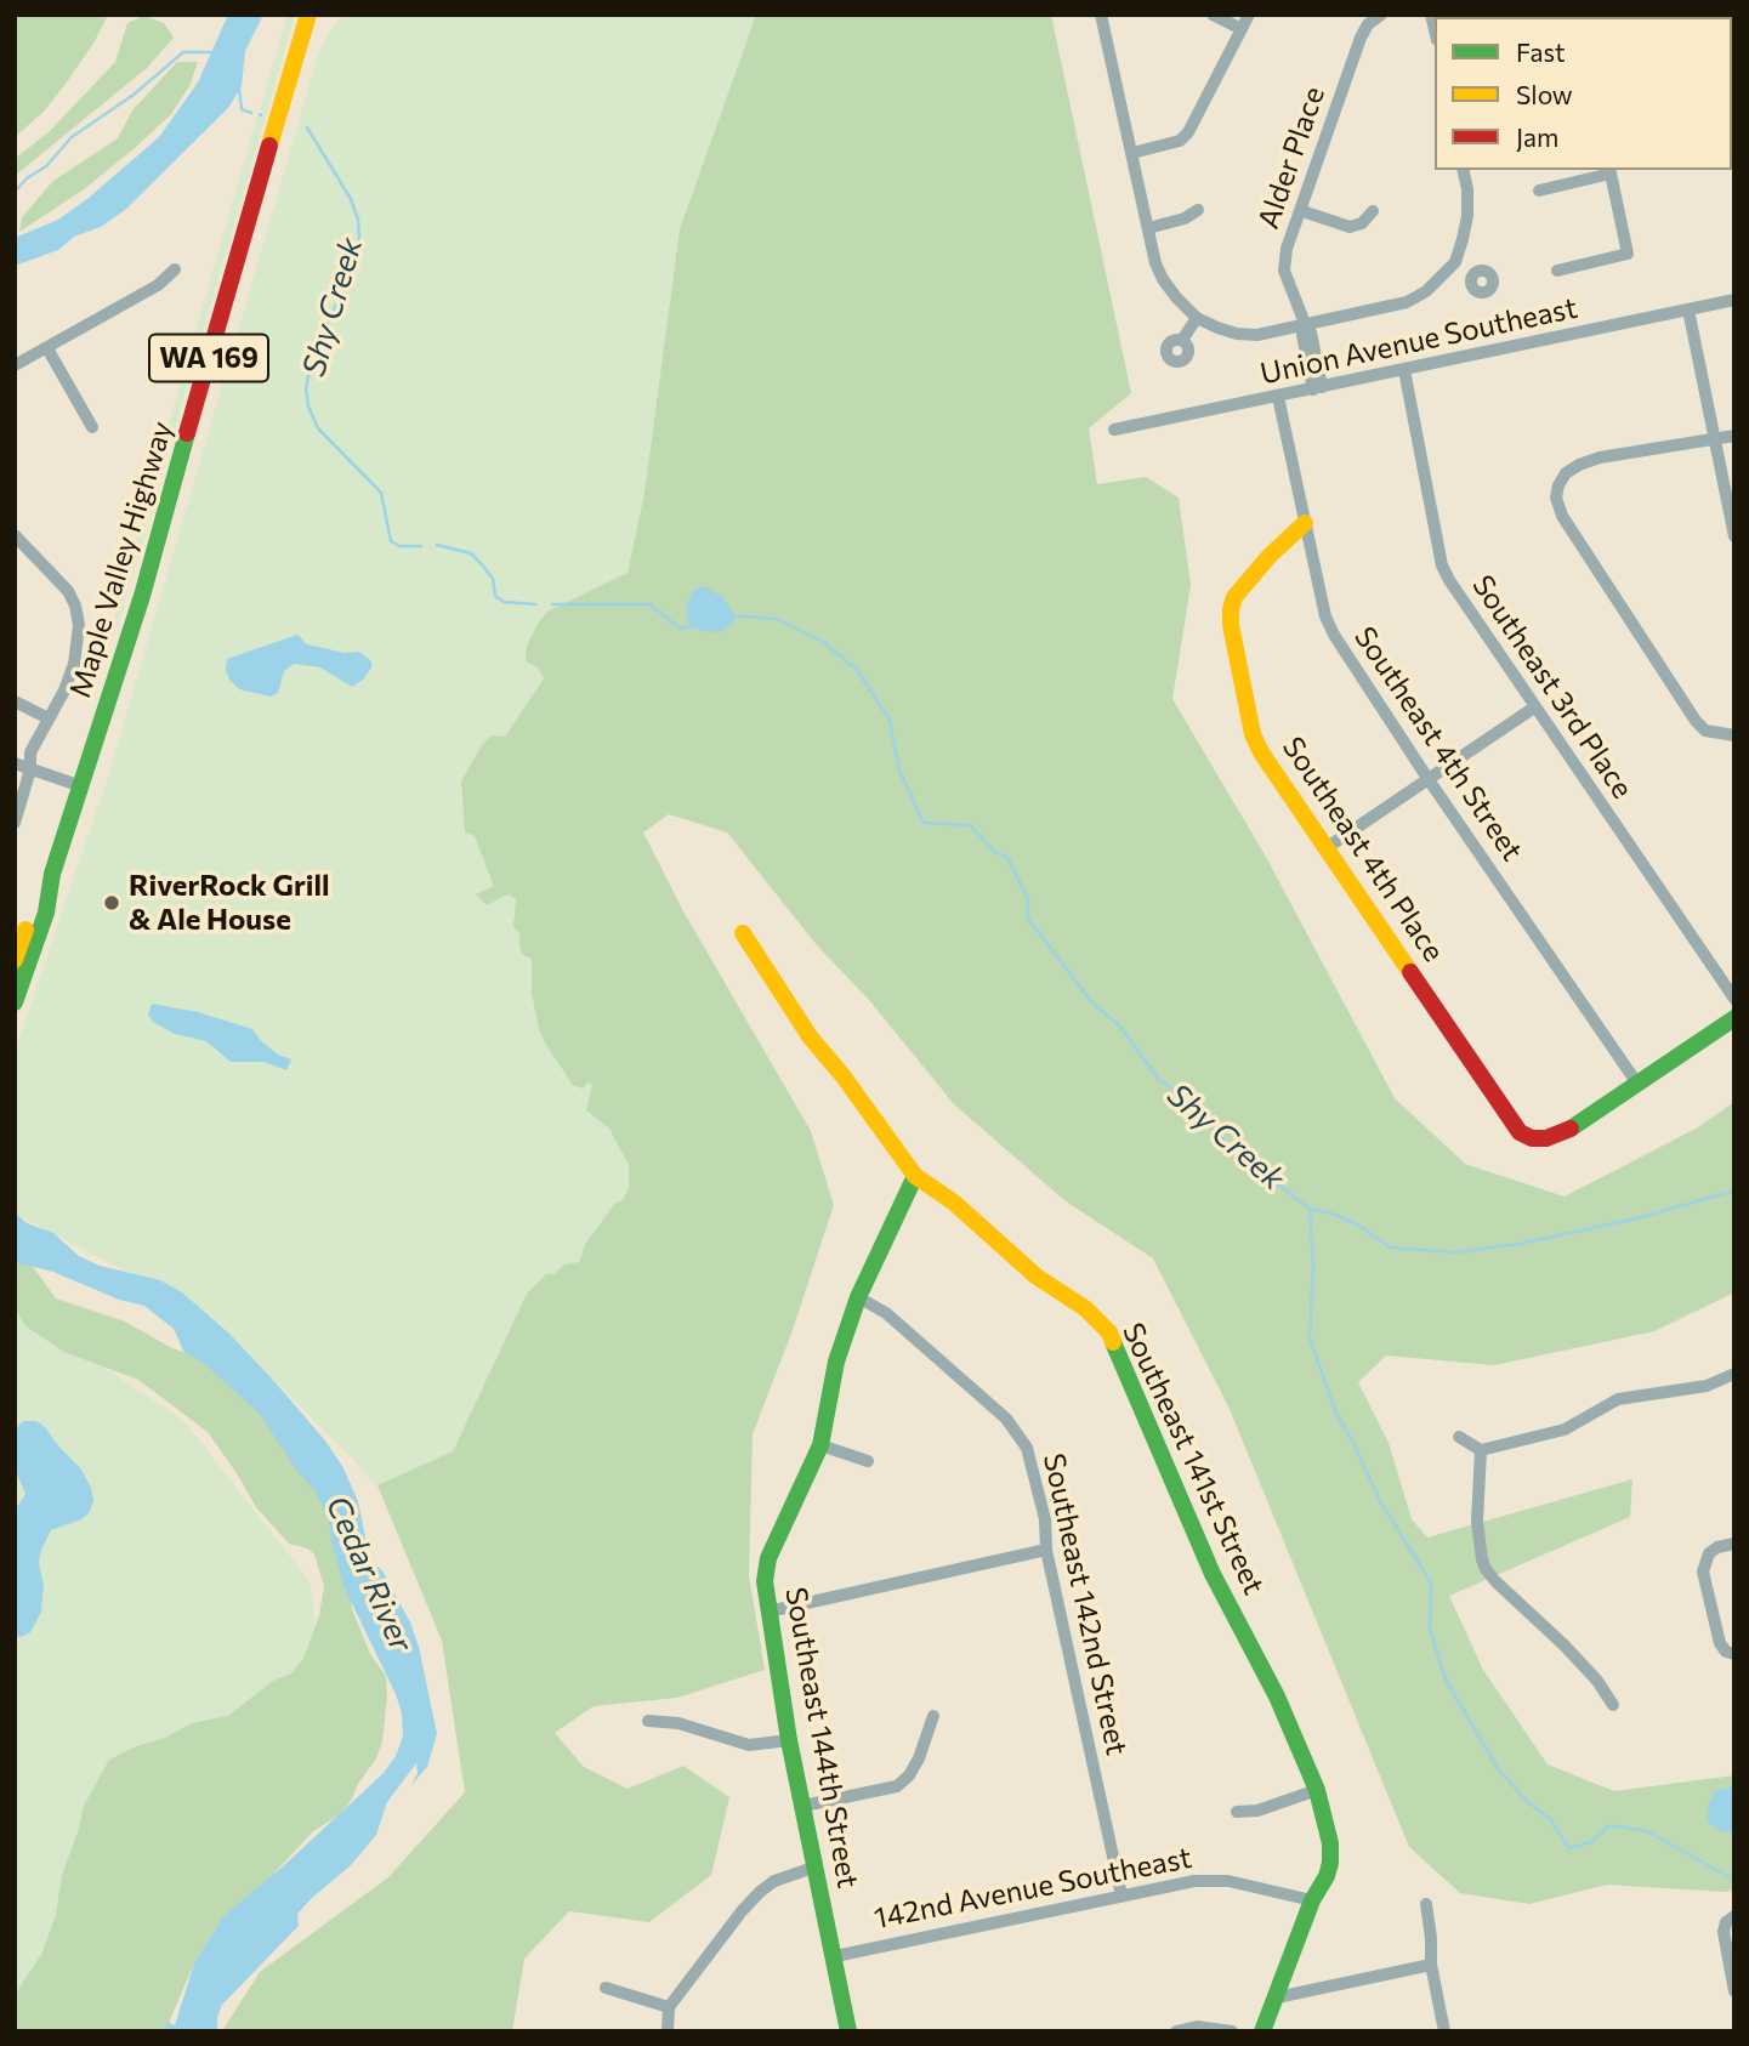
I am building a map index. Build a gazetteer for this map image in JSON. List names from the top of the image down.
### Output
{
  "streets": {
    "street": [
      "Alder Place",
      "Union Avenue Southeast",
      "WA 169",
      "Maple Valley Highway",
      "Southeast 3rd Place",
      "Southeast 4th Street",
      "Southeast 4th Place",
      "Southeast 141st Street",
      "Southeast 142nd Street",
      "Southeast 144th Street",
      "142nd Avenue Southeast"
    ]
  },
  "crossings": [
    ["Alder Place", "Union Avenue Southeast"],
    ["Union Avenue Southeast", "Southeast 3rd Place"],
    ["Union Avenue Southeast", "Southeast 4th Street"],
    ["Southeast 4th Street", "Southeast 4th Place"],
    ["Southeast 141st Street", "Southeast 144th Street"],
    ["Southeast 141st Street", "142nd Avenue Southeast"],
    ["Southeast 142nd Street", "Southeast 144th Street"],
    ["Southeast 142nd Street", "142nd Avenue Southeast"],
    ["Southeast 144th Street", "142nd Avenue Southeast"]
  ],
  "water": ["Shy Creek", "Cedar River"],
  "places": ["RiverRock Grill & Ale House"],
  "legend": ["Fast", "Slow", "Jam"]
}
